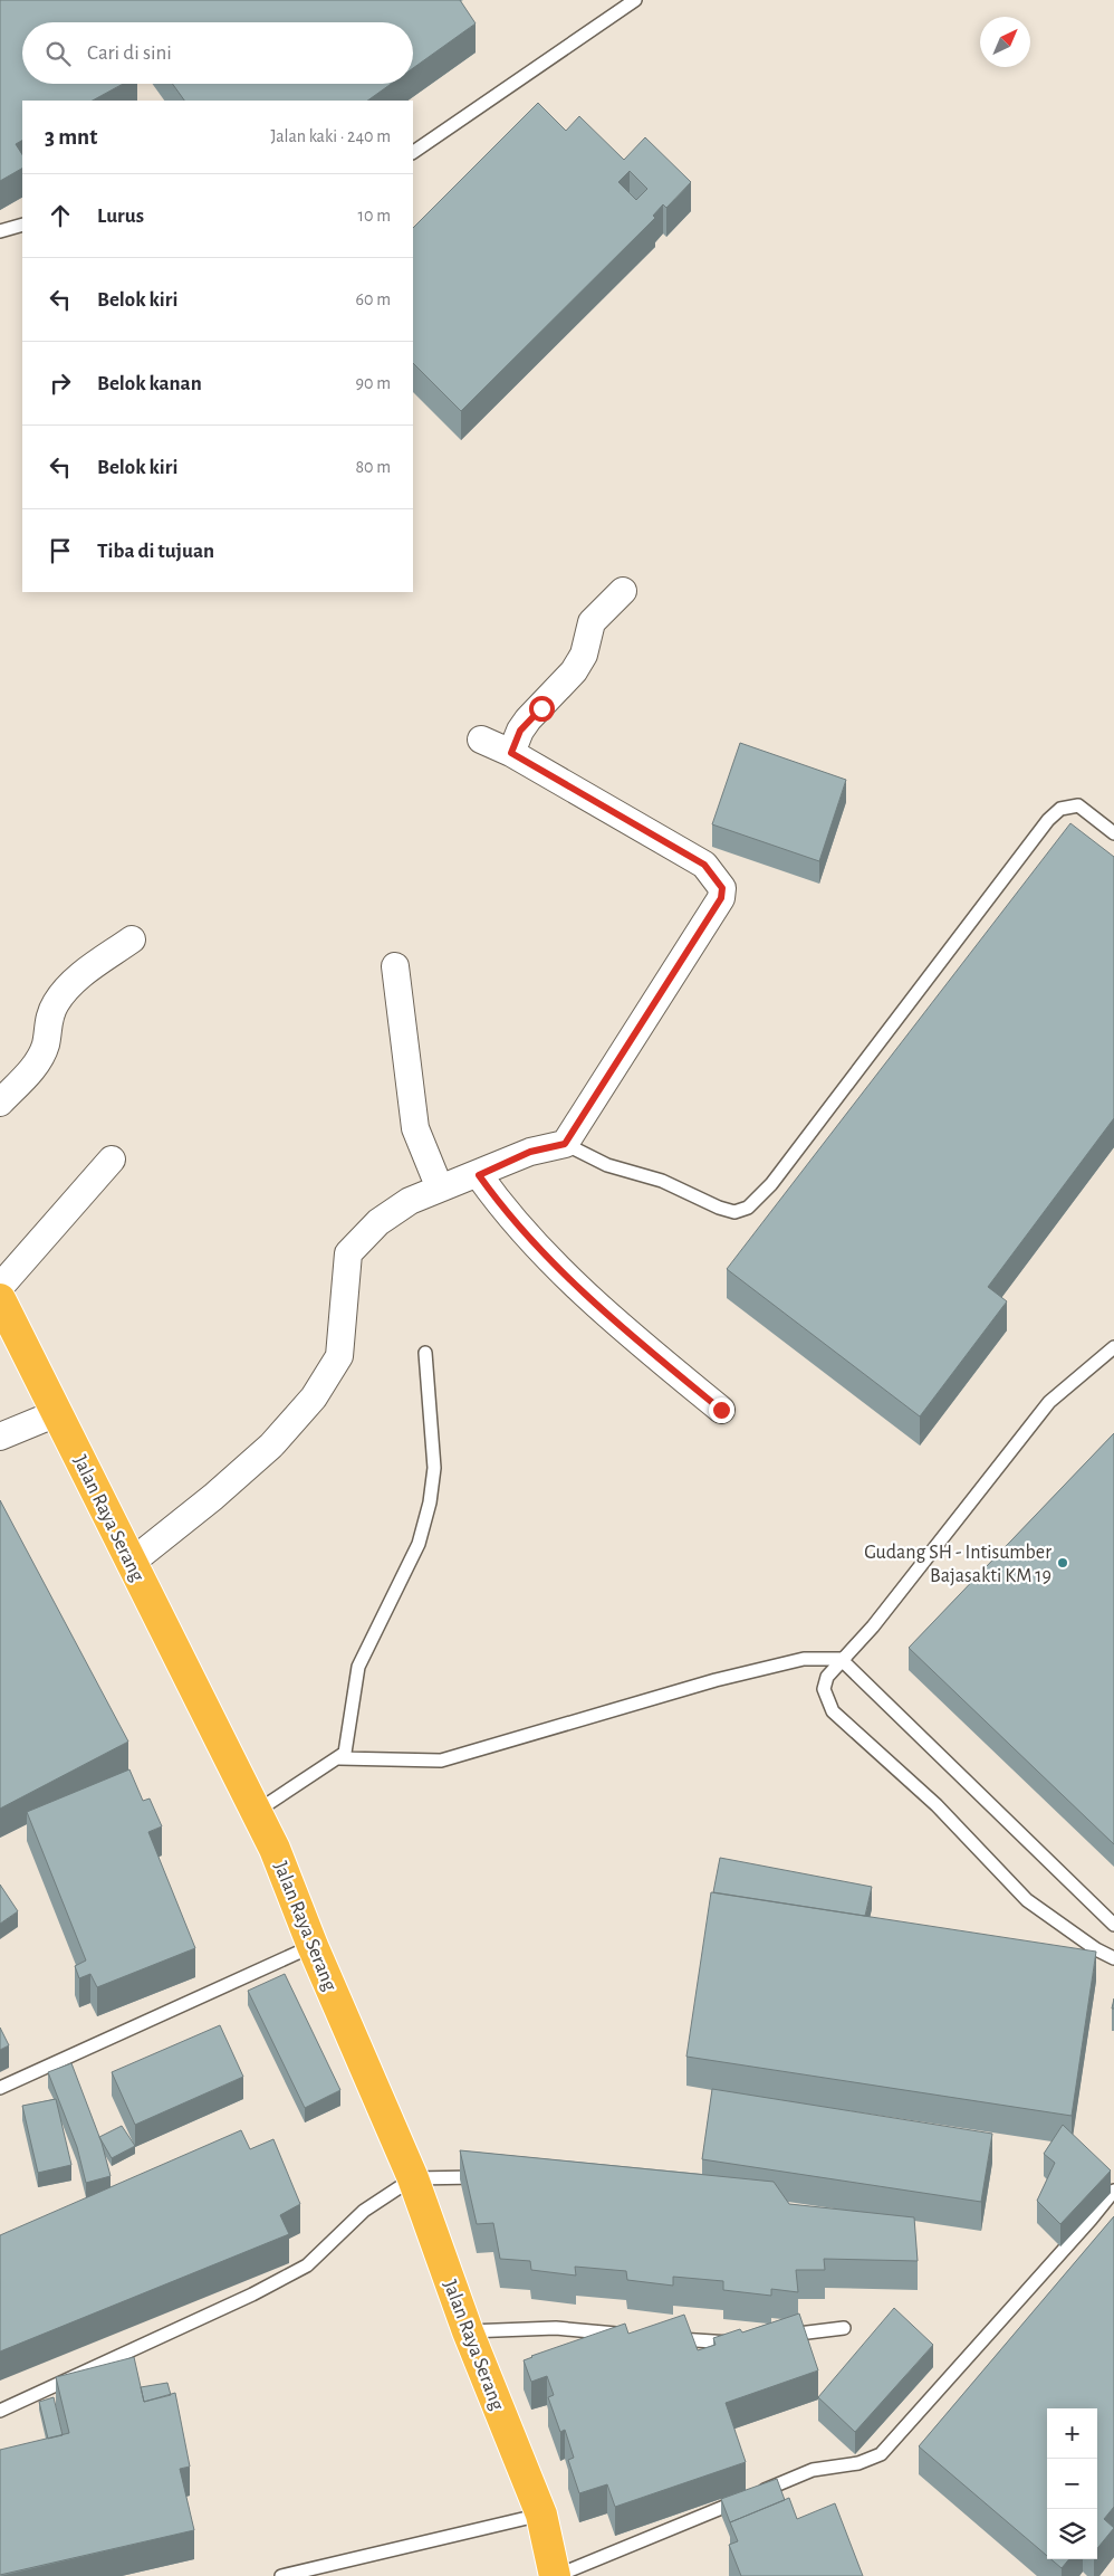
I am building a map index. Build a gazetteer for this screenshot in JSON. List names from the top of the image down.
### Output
{
  "streets": {
    "highway": ["Jalan Raya Serang"]
  },
  "places": ["Gudang SH - Intisumber Bajasakti KM 19"],
  "north": "top right",
  "page": {
    "search": "Cari di sini",
    "heading": ["3 mnt", "Jalan kaki · 240 m"],
    "list": [
      ["Lurus", "10 m"],
      ["Belok kiri", "60 m"],
      ["Belok kanan", "90 m"],
      ["Belok kiri", "80 m"],
      "Tiba di tujuan"
    ],
    "map_buttons": ["+", "−"]
  }
}
